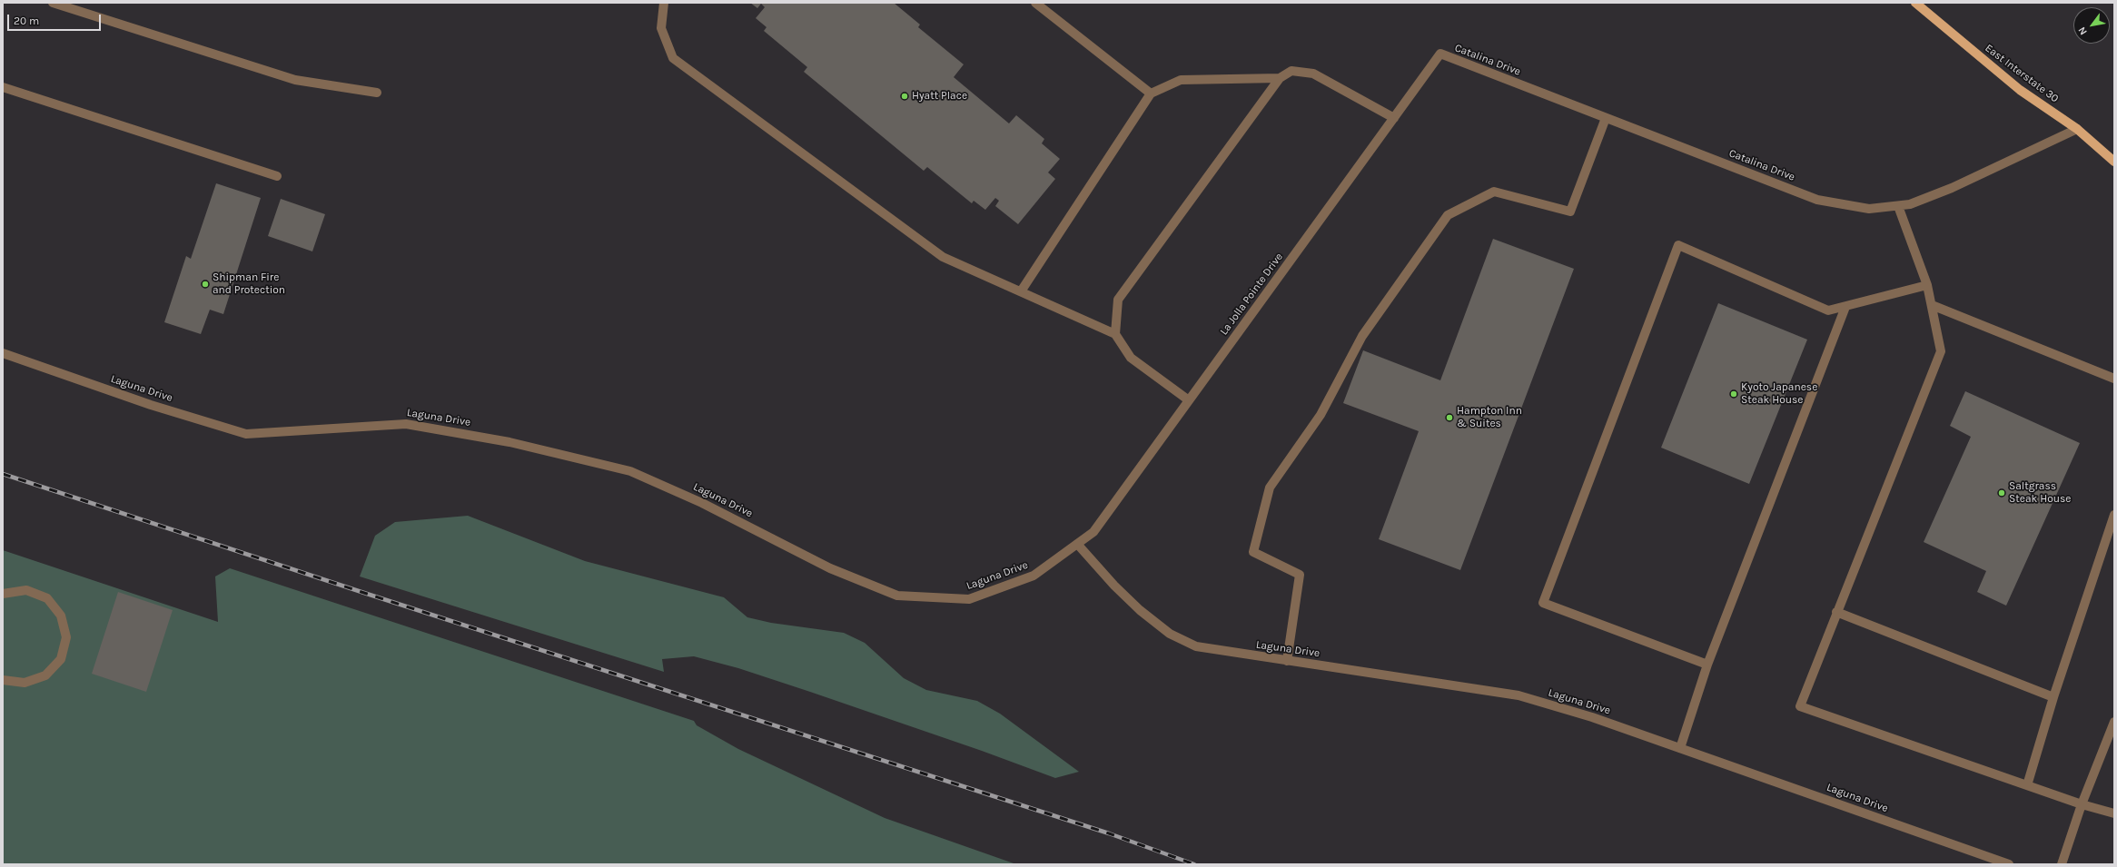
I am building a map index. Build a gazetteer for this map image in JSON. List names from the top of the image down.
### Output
{
  "streets": {
    "main road": ["East Interstate 30"],
    "street": ["Catalina Drive", "La Jolla Pointe Drive", "Laguna Drive"]
  },
  "crossings": [
    ["Catalina Drive", "East Interstate 30"],
    ["Catalina Drive", "La Jolla Pointe Drive"],
    ["La Jolla Pointe Drive", "Laguna Drive"]
  ],
  "places": [
    "Hyatt Place",
    "Shipman Fire and Protection",
    "Kyoto Japanese Steak House",
    "Hampton Inn & Suites",
    "Saltgrass Steak House"
  ],
  "scale_bar": "20 m",
  "north": "bottom left"
}
